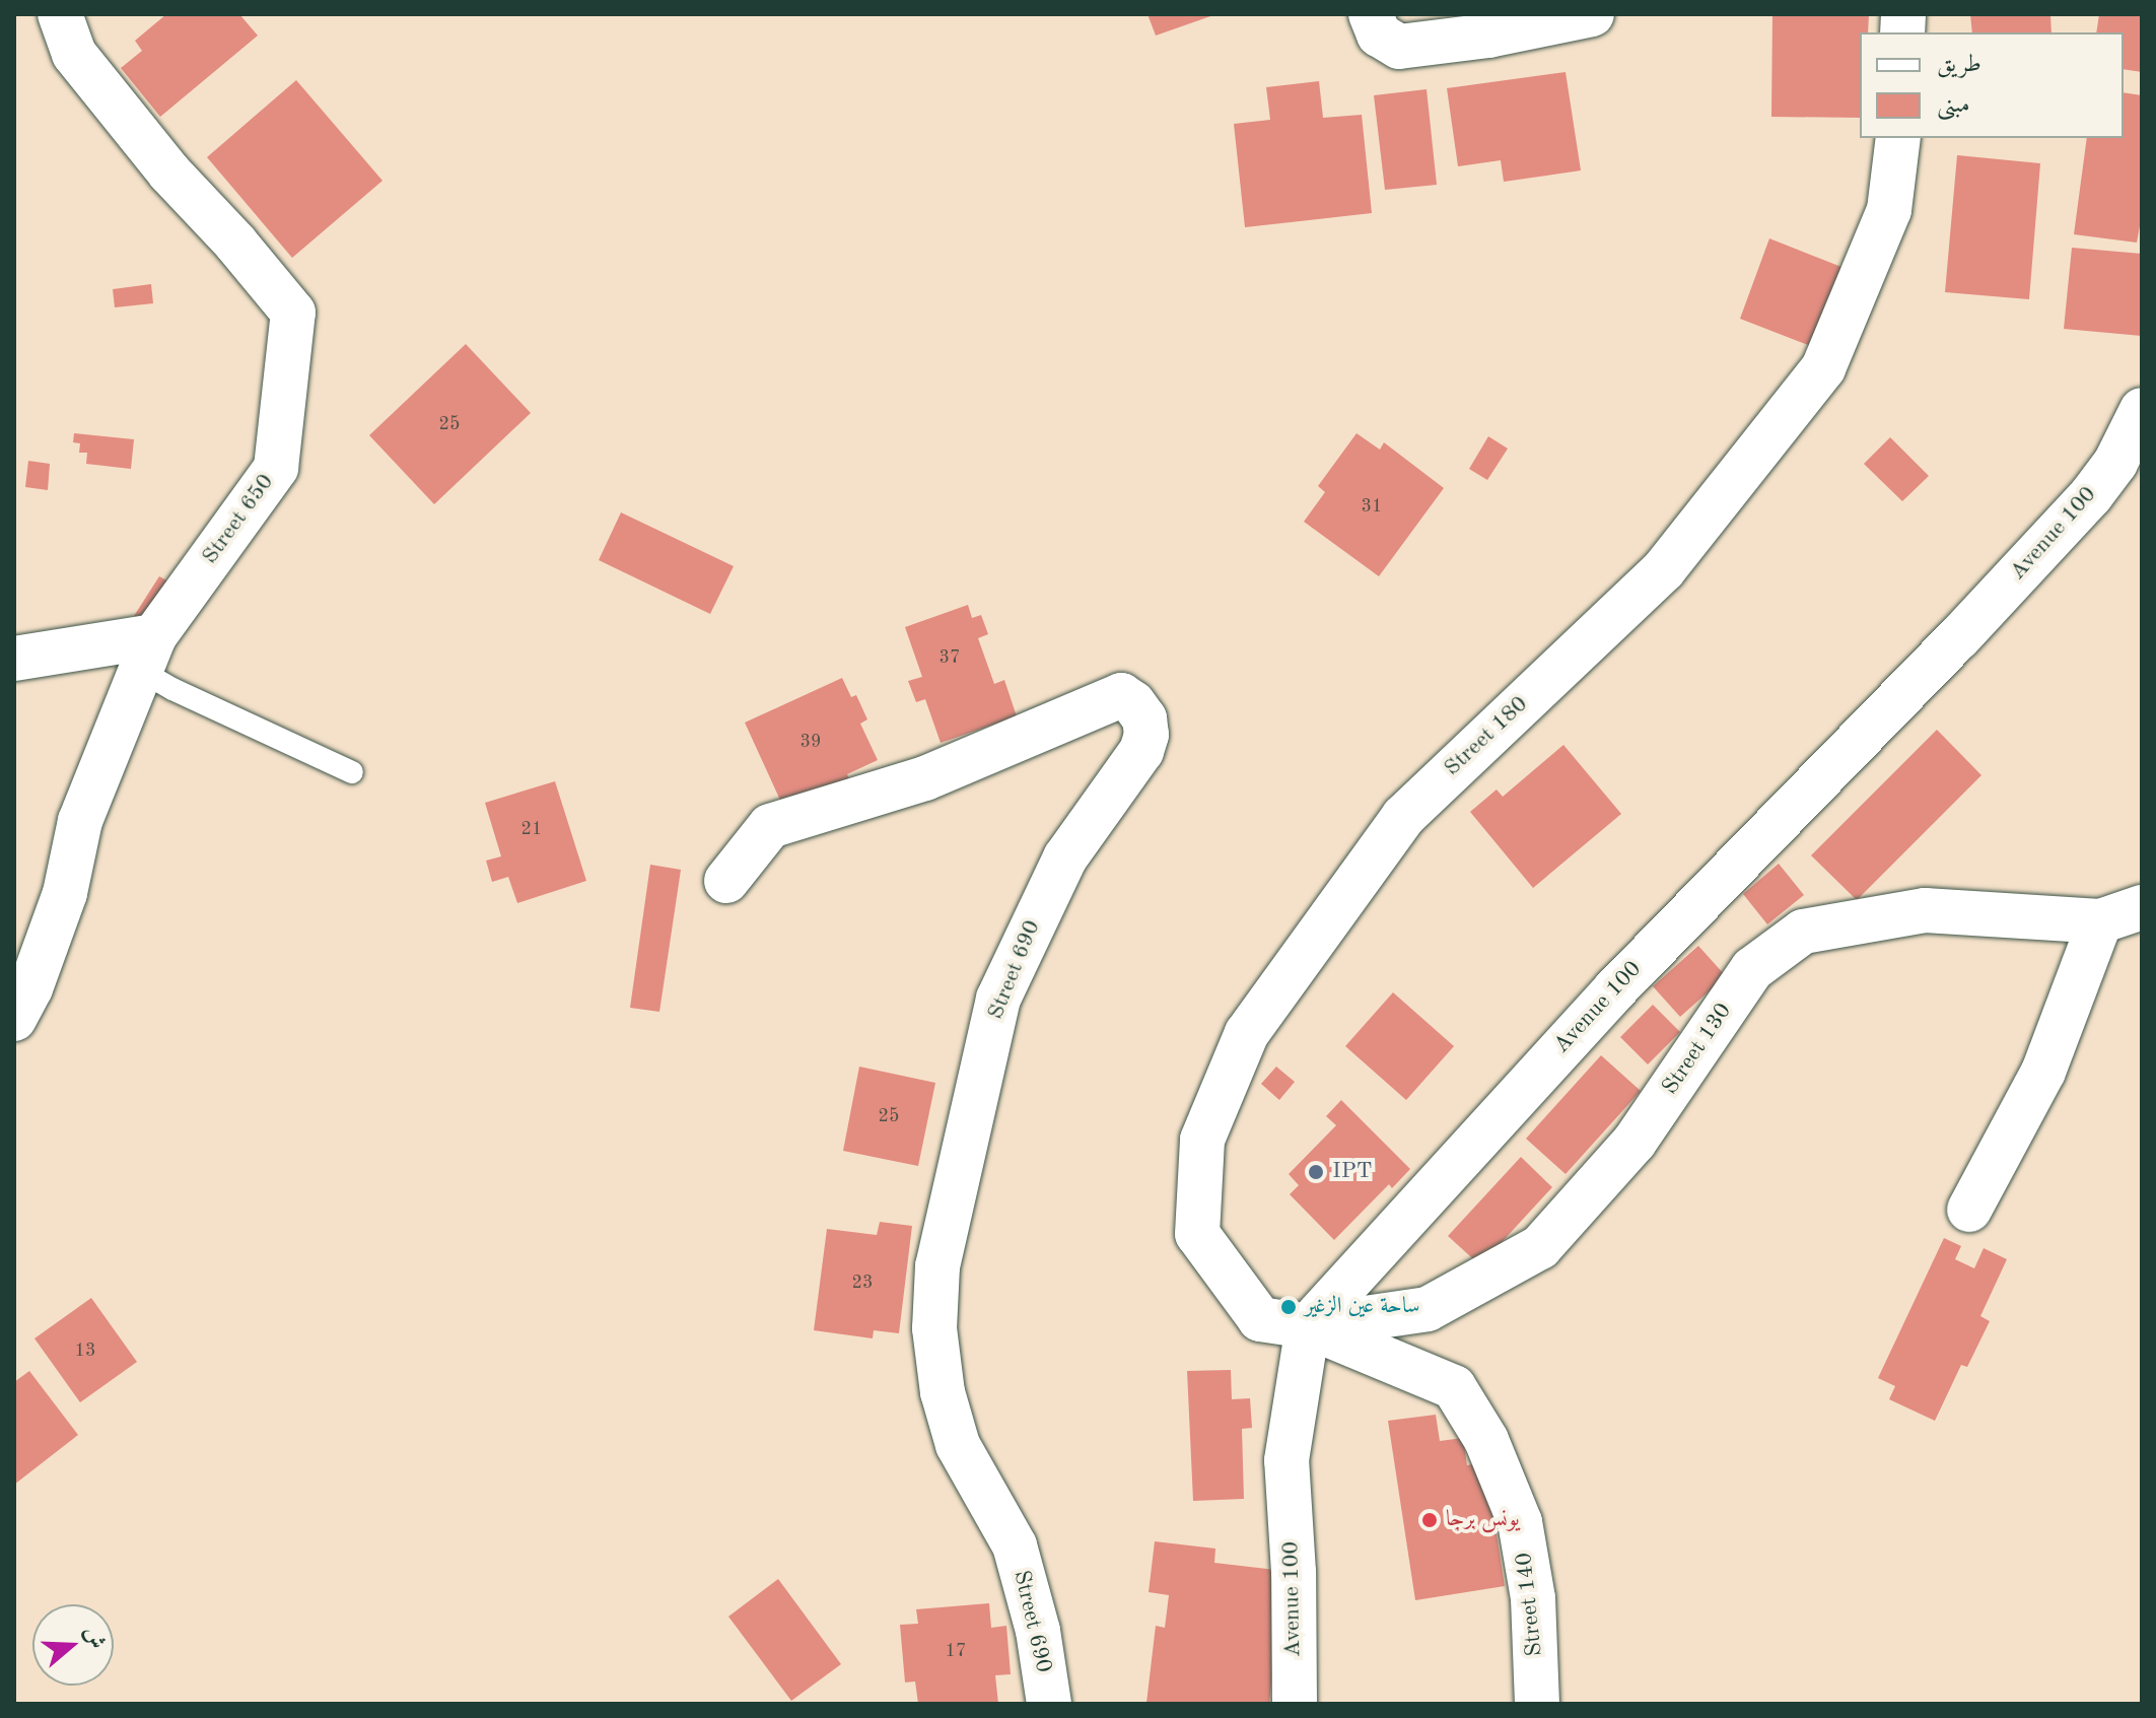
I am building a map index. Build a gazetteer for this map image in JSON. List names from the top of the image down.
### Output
{
  "streets": {
    "street": [
      "Street 650",
      "Avenue 100",
      "Street 180",
      "Street 690",
      "Street 130",
      "Street 140"
    ]
  },
  "crossings": [
    ["Avenue 100", "Street 180"],
    ["Avenue 100", "Street 130"],
    ["Avenue 100", "Street 140"],
    ["Street 180", "Street 130"],
    ["Street 180", "Street 140"],
    ["Street 130", "Street 140"]
  ],
  "places": ["IPT", "ساحة عين الزغير", "يونس برجا"],
  "house_numbers": [
    "25",
    "31",
    "37",
    "39",
    "21",
    "25",
    "23",
    "13",
    "17"
  ],
  "legend": ["طريق", "مبنى"],
  "north": "right"
}
